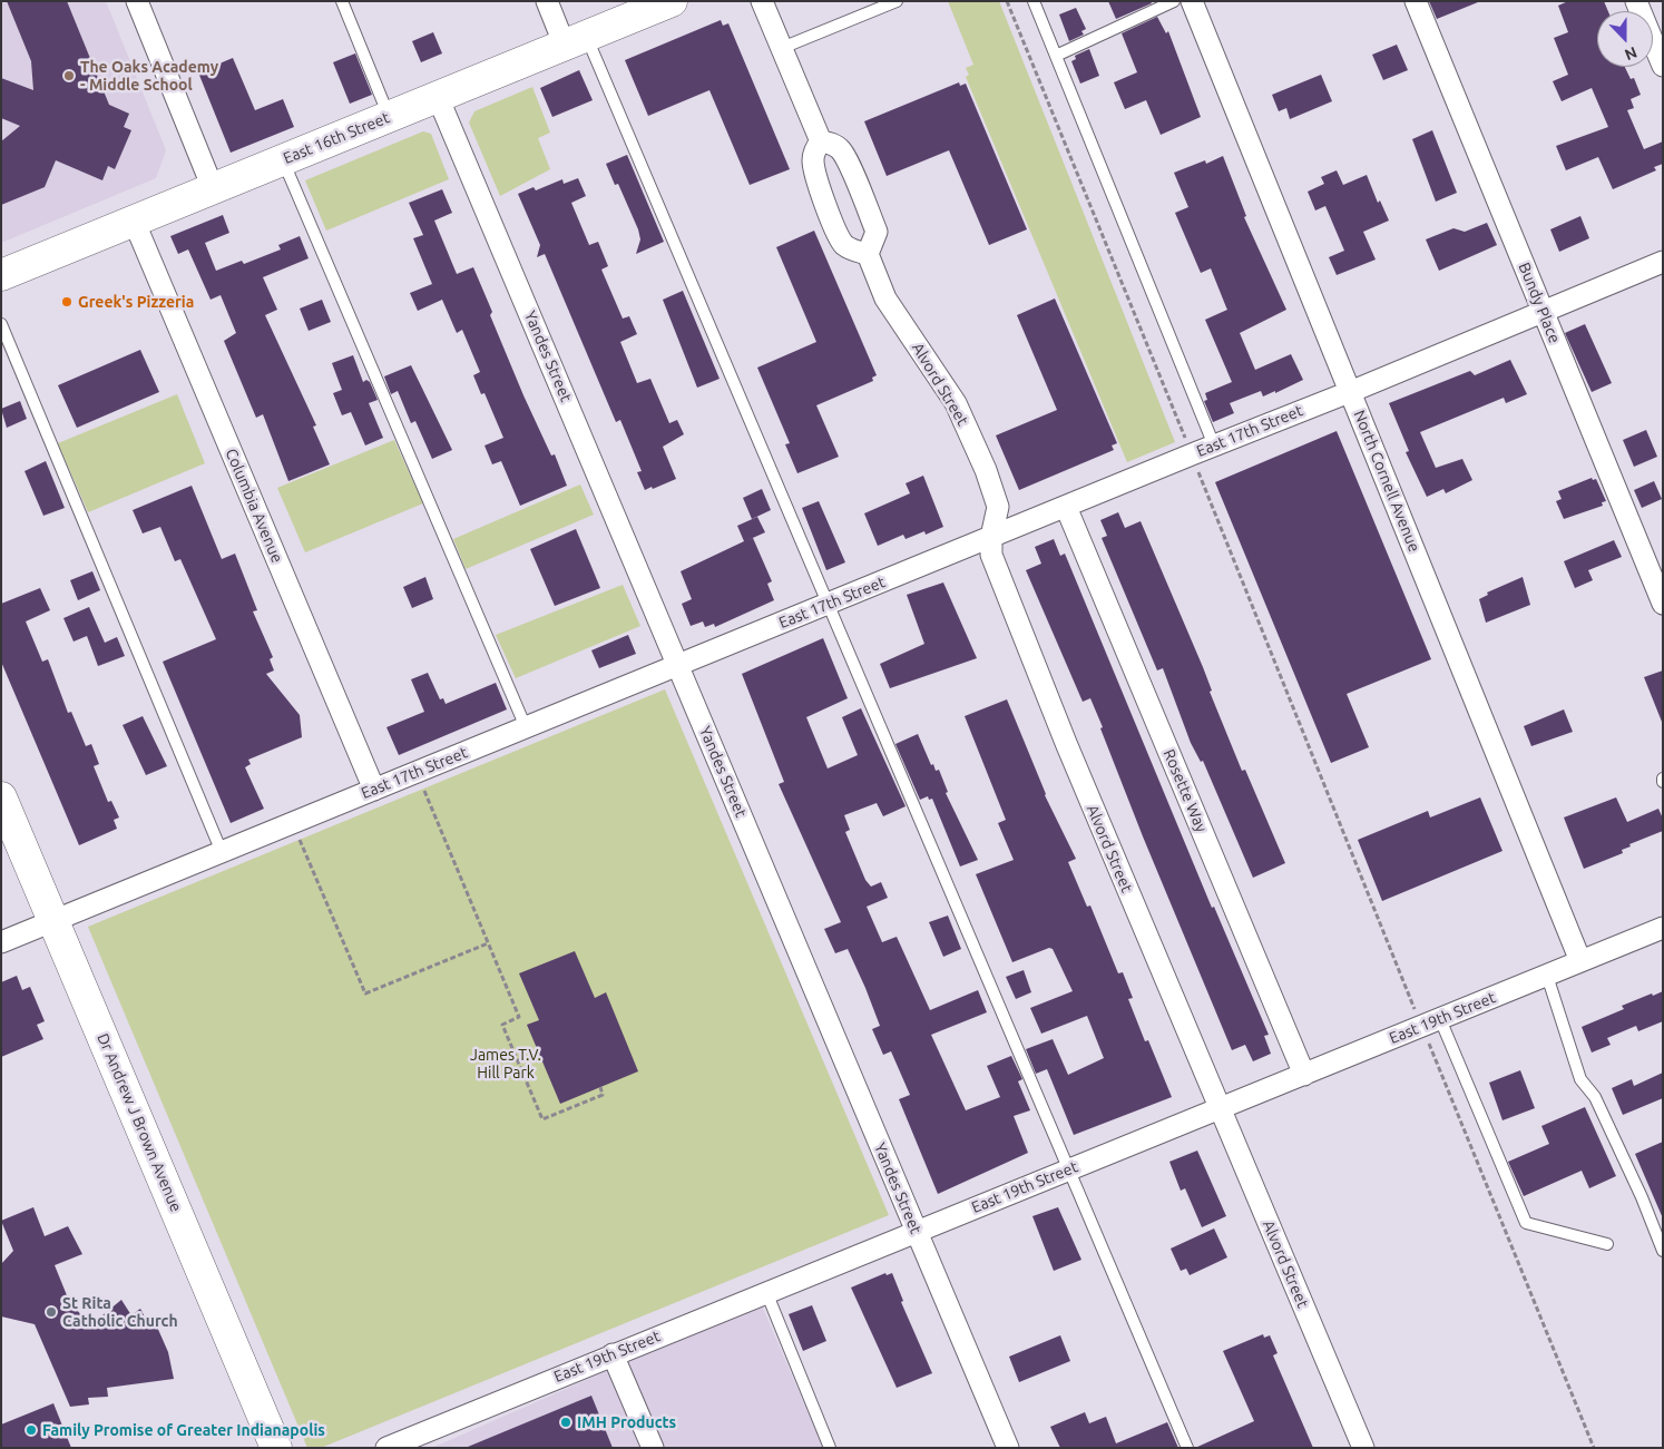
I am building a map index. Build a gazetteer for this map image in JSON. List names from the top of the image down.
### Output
{
  "streets": {
    "main road": ["East 16th Street", "Dr Andrew J Brown Avenue"],
    "street": [
      "Bundy Place",
      "Yandes Street",
      "Alvord Street",
      "East 17th Street",
      "North Cornell Avenue",
      "Columbia Avenue",
      "Rosette Way",
      "East 19th Street"
    ]
  },
  "crossings": [
    ["East 16th Street", "Yandes Street"],
    ["East 16th Street", "Columbia Avenue"],
    ["Bundy Place", "East 17th Street"],
    ["Yandes Street", "East 17th Street"],
    ["Yandes Street", "East 19th Street"],
    ["Alvord Street", "East 17th Street"],
    ["Alvord Street", "East 19th Street"],
    ["East 17th Street", "North Cornell Avenue"],
    ["East 17th Street", "Columbia Avenue"],
    ["East 17th Street", "Rosette Way"],
    ["East 17th Street", "Dr Andrew J Brown Avenue"],
    ["North Cornell Avenue", "East 19th Street"],
    ["Rosette Way", "East 19th Street"]
  ],
  "parks": ["James T.V. Hill Park"],
  "places": [
    "The Oaks Academy - Middle School",
    "Greek's Pizzeria",
    "St Rita Catholic Church",
    "IMH Products",
    "Family Promise of Greater Indianapolis"
  ],
  "north": "bottom"
}
